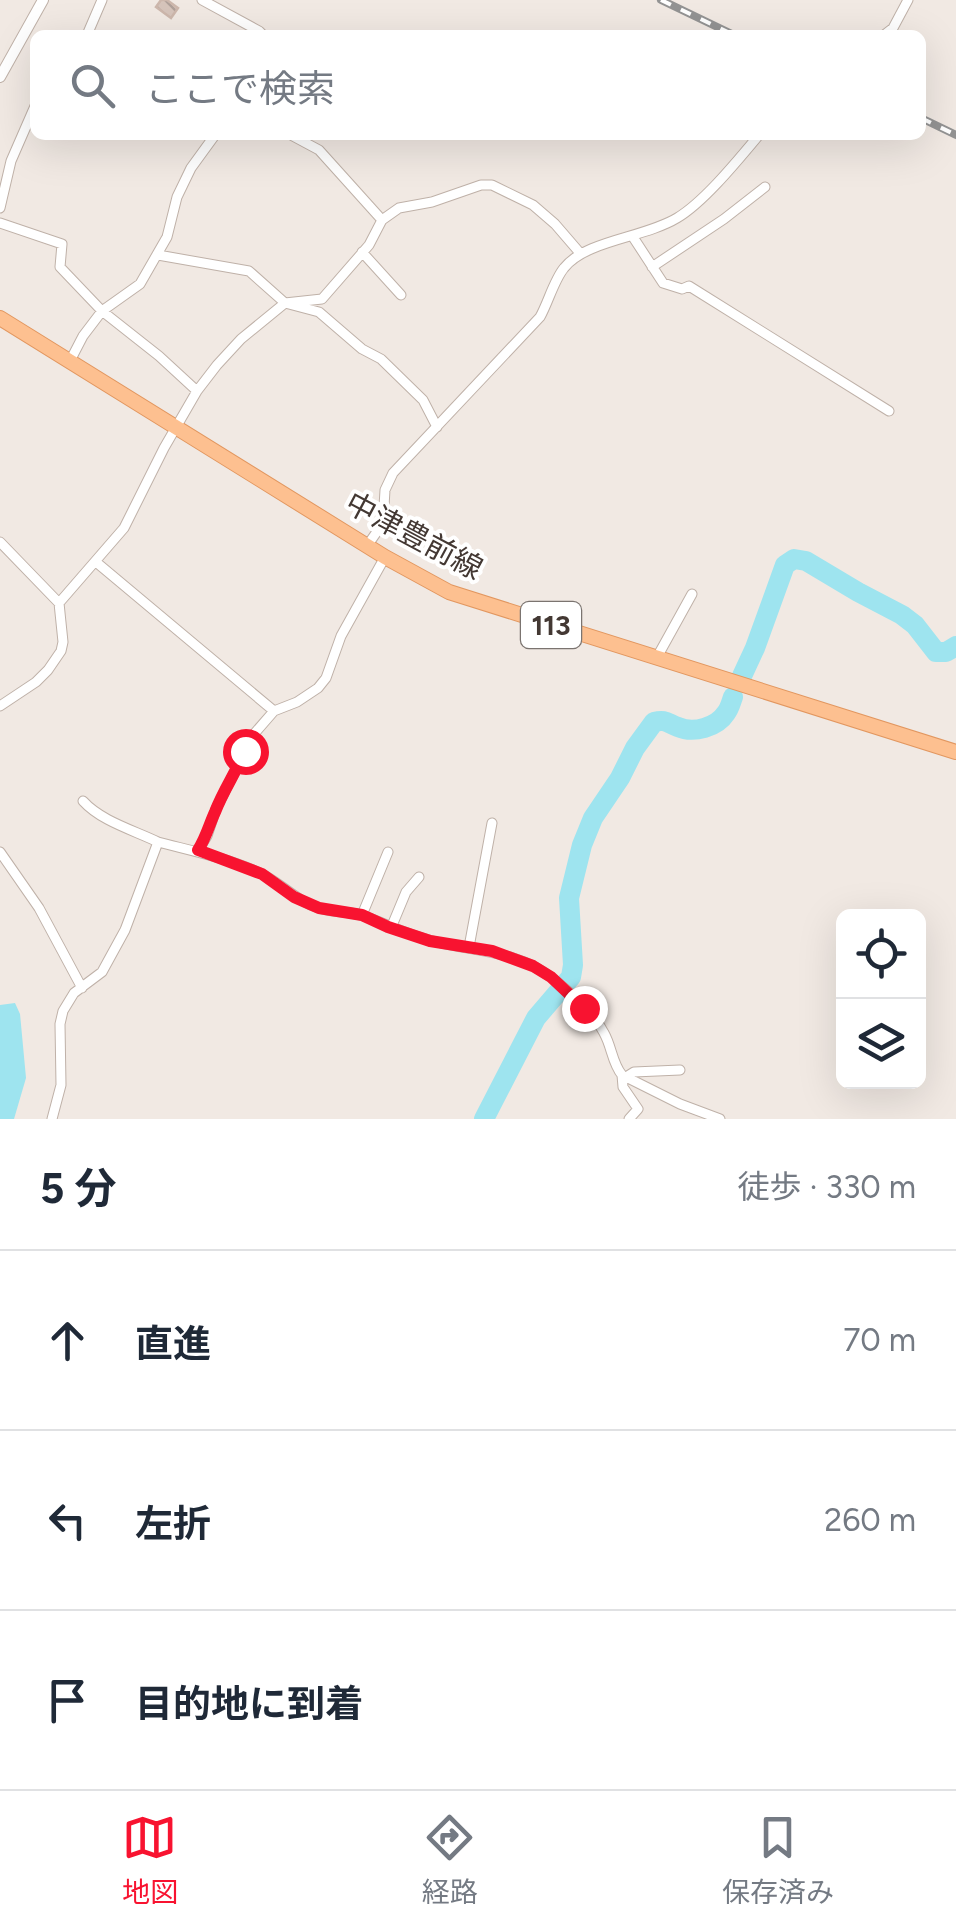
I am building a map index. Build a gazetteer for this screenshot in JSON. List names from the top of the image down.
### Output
{
  "streets": {
    "main road": ["中津豊前線", "113"]
  },
  "page": {
    "search": "ここで検索",
    "heading": ["5 分", "徒歩 · 330 m"],
    "list": [
      ["直進", "70 m"],
      ["左折", "260 m"],
      "目的地に到着"
    ],
    "nav": ["地図", "経路", "保存済み"]
  }
}
